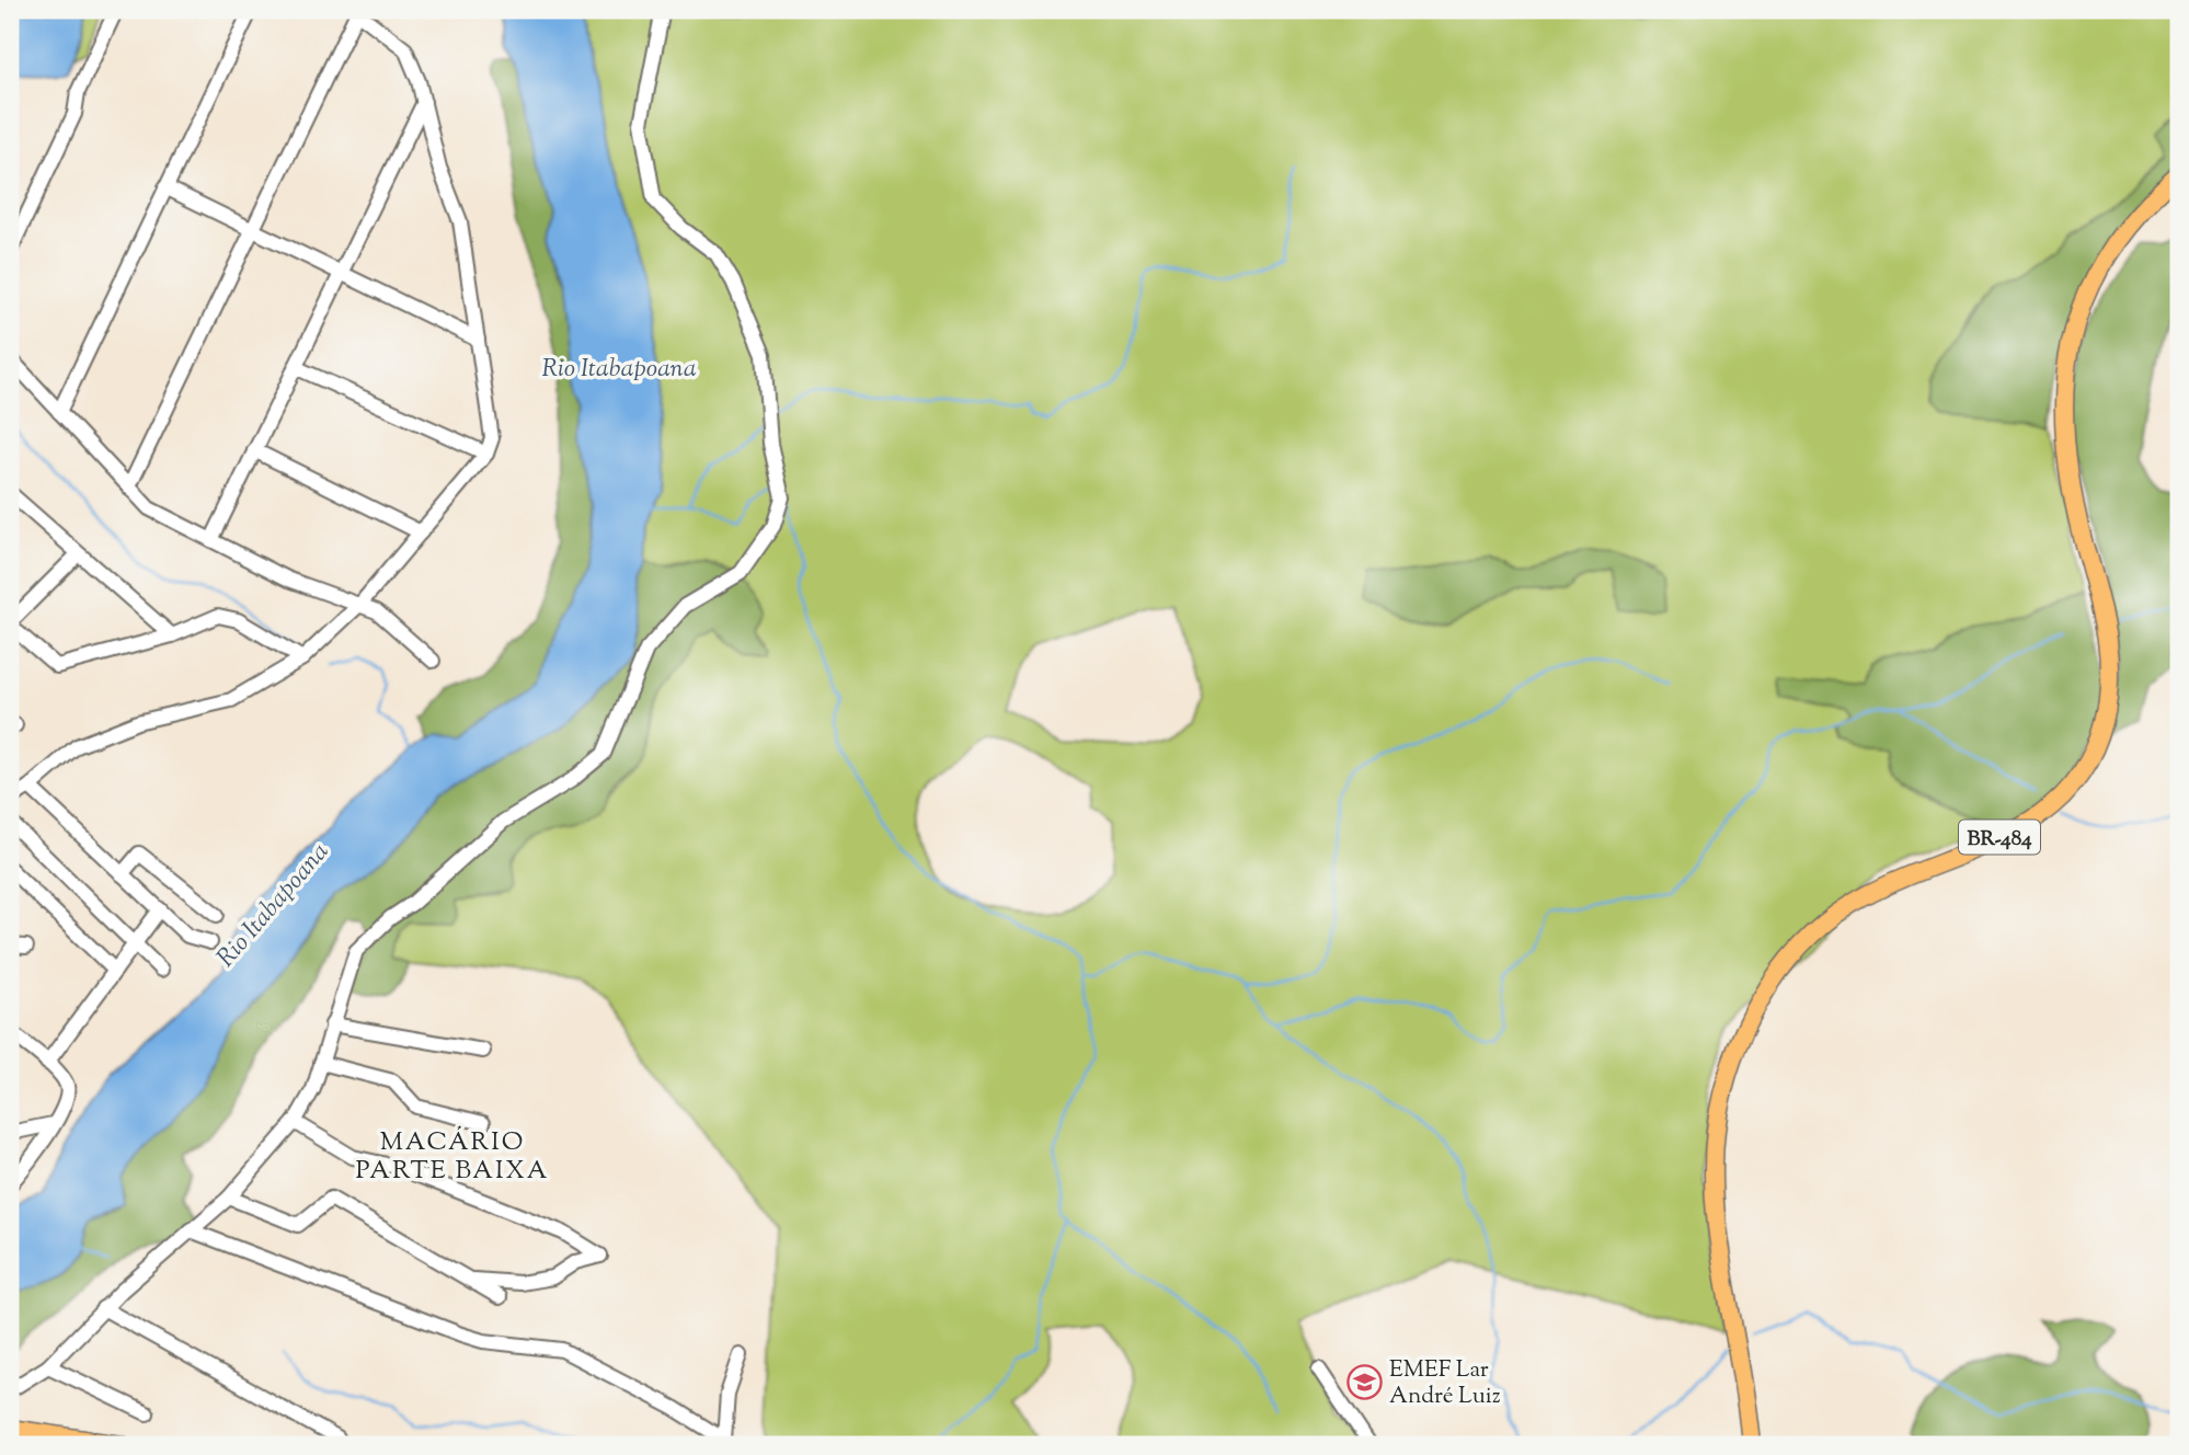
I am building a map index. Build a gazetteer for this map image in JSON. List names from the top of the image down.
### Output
{
  "streets": {
    "main road": ["BR-484"]
  },
  "districts": ["MACÁRIO PARTE BAIXA"],
  "water": ["Rio Itabapoana"],
  "places": {
    "school or university": ["EMEF Lar André Luiz"]
  }
}
